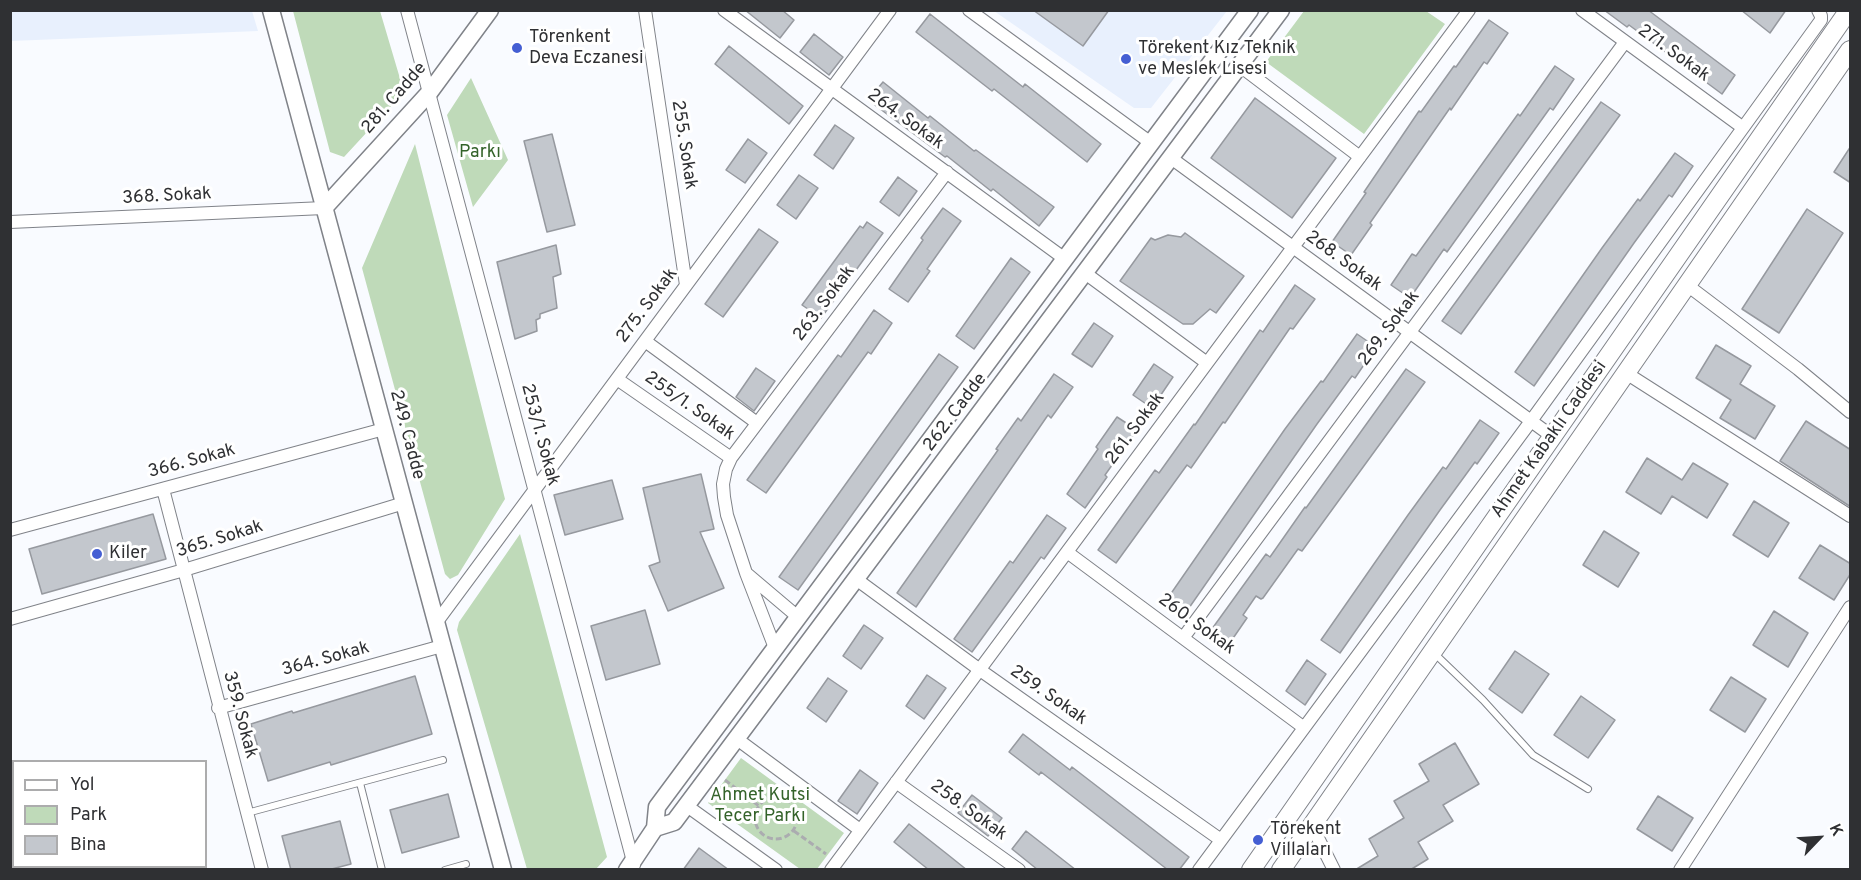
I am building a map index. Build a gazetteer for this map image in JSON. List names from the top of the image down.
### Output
{
  "streets": {
    "main road": ["Ahmet Kabaklı Caddesi"],
    "street": [
      "271. Sokak",
      "281. Cadde",
      "264. Sokak",
      "255. Sokak",
      "368. Sokak",
      "268. Sokak",
      "263. Sokak",
      "275. Sokak",
      "269. Sokak",
      "255/1. Sokak",
      "262. Cadde",
      "261. Sokak",
      "249. Cadde",
      "253/1. Sokak",
      "366. Sokak",
      "365. Sokak",
      "260. Sokak",
      "364. Sokak",
      "259. Sokak",
      "359. Sokak",
      "258. Sokak"
    ]
  },
  "crossings": [
    ["271. Sokak", "269. Sokak"],
    ["281. Cadde", "368. Sokak"],
    ["281. Cadde", "249. Cadde"],
    ["281. Cadde", "253/1. Sokak"],
    ["264. Sokak", "263. Sokak"],
    ["264. Sokak", "275. Sokak"],
    ["264. Sokak", "262. Cadde"],
    ["255. Sokak", "275. Sokak"],
    ["368. Sokak", "249. Cadde"],
    ["268. Sokak", "269. Sokak"],
    ["268. Sokak", "262. Cadde"],
    ["268. Sokak", "261. Sokak"],
    ["268. Sokak", "Ahmet Kabaklı Caddesi"],
    ["263. Sokak", "255/1. Sokak"],
    ["275. Sokak", "255/1. Sokak"],
    ["275. Sokak", "249. Cadde"],
    ["275. Sokak", "253/1. Sokak"],
    ["269. Sokak", "260. Sokak"],
    ["255/1. Sokak", "262. Cadde"],
    ["262. Cadde", "253/1. Sokak"],
    ["262. Cadde", "259. Sokak"],
    ["261. Sokak", "260. Sokak"],
    ["261. Sokak", "259. Sokak"],
    ["261. Sokak", "258. Sokak"],
    ["249. Cadde", "366. Sokak"],
    ["249. Cadde", "365. Sokak"],
    ["249. Cadde", "364. Sokak"],
    ["366. Sokak", "359. Sokak"],
    ["365. Sokak", "359. Sokak"],
    ["364. Sokak", "359. Sokak"]
  ],
  "parks": ["Parkı", "Ahmet Kutsi Tecer Parkı"],
  "places": [
    "Törenkent Deva Eczanesi",
    "Törekent Kız Teknik ve Meslek Lisesi",
    "Kiler",
    "Törekent Villaları"
  ],
  "legend": ["Yol", "Park", "Bina"],
  "north": "top right"
}
